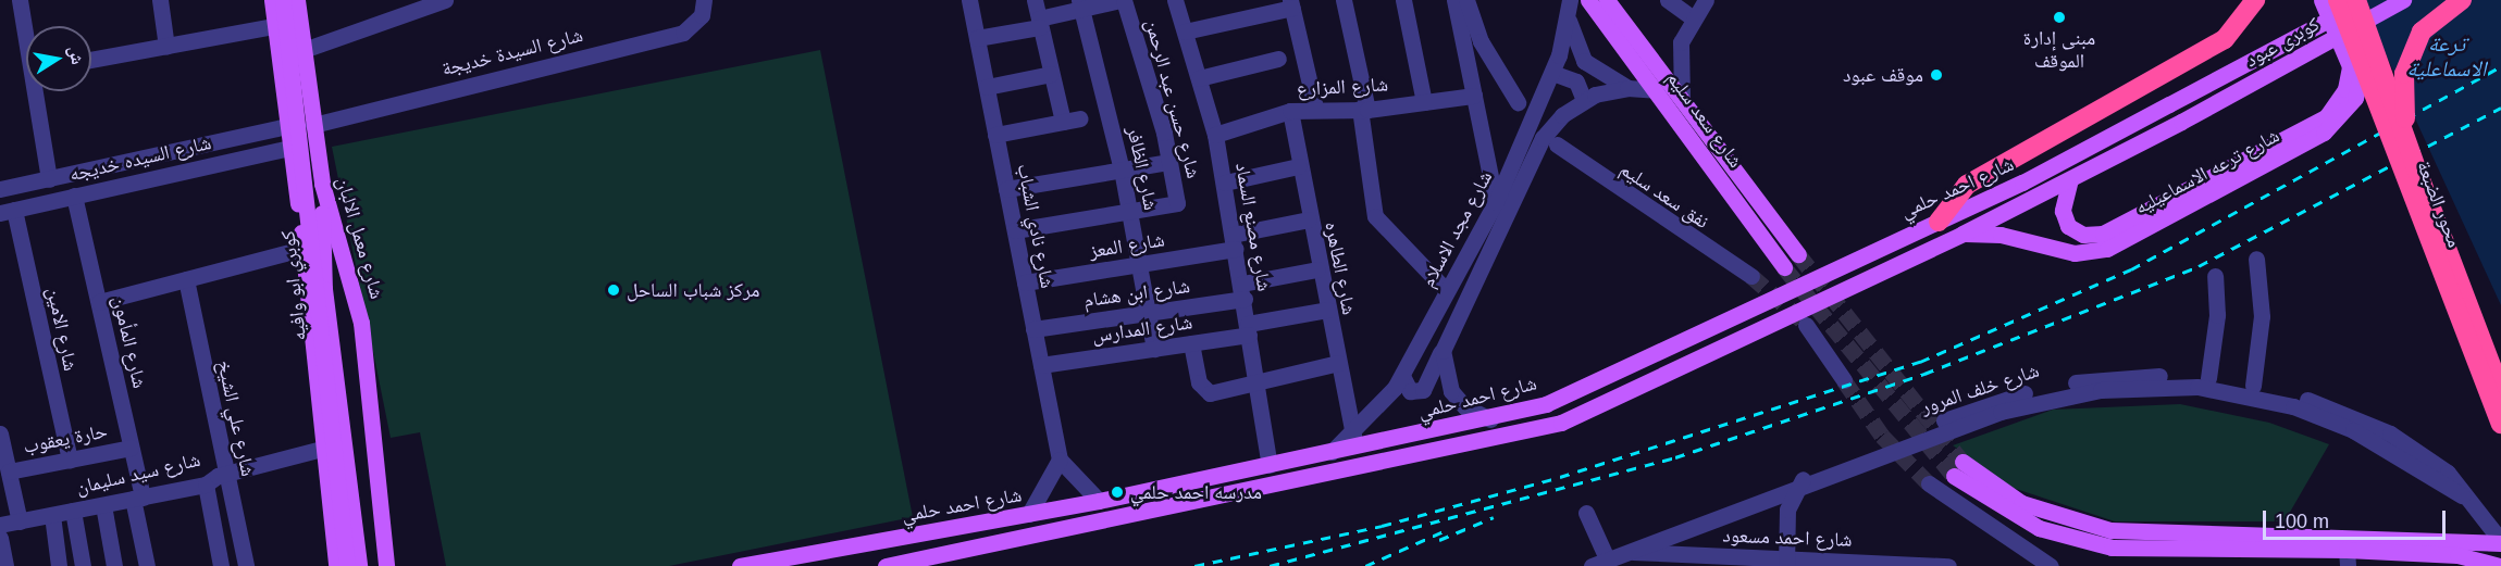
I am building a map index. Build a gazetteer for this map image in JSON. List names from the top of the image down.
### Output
{
  "streets": {
    "highway": ["محور الضبعة"],
    "main road": [
      "كوبرى عبود",
      "شارع سعد سليم",
      "شارع ترعه الاسماعيليه",
      "شارع احمد حلمي",
      "شارع معمل الالبان",
      "كوبري ابو وافيه"
    ],
    "street": [
      "شارع السيدة خديجة",
      "شارع المزارع",
      "شارع حسن عبد الرحمن",
      "شارع السيده خديجه",
      "شارع الظافر",
      "نفق سعد سليم",
      "شارع نادي الشباب",
      "شارع مصنع السماد",
      "شارع مجد الاسلام",
      "شارع المعز",
      "شارع الطاهره",
      "شارع ابن هشام",
      "شارع الامين",
      "شارع المدارس",
      "شارع المأمون",
      "شارع خلف المرور",
      "شارع علي الشيخ",
      "حارة يعقوب",
      "شارع سيد سليمان",
      "شارع احمد مسعود"
    ]
  },
  "crossings": [
    ["كوبرى عبود", "شارع احمد حلمي"],
    ["شارع السيدة خديجة", "شارع معمل الالبان"],
    ["شارع المزارع", "شارع مصنع السماد"],
    ["شارع المزارع", "شارع الطاهره"],
    ["شارع حسن عبد الرحمن", "شارع الظافر"],
    ["شارع سعد سليم", "شارع مجد الاسلام"],
    ["شارع السيده خديجه", "شارع الامين"],
    ["شارع السيده خديجه", "شارع المأمون"],
    ["شارع الظافر", "شارع المعز"],
    ["شارع الظافر", "شارع ابن هشام"],
    ["شارع الظافر", "شارع المدارس"],
    ["شارع ترعه الاسماعيليه", "شارع احمد حلمي"],
    ["شارع ترعه الاسماعيليه", "محور الضبعة"],
    ["شارع احمد حلمي", "شارع مصنع السماد"],
    ["شارع احمد حلمي", "شارع مجد الاسلام"],
    ["شارع نادي الشباب", "شارع المعز"],
    ["شارع نادي الشباب", "شارع ابن هشام"],
    ["شارع نادي الشباب", "شارع المدارس"],
    ["شارع مصنع السماد", "شارع المعز"],
    ["شارع مصنع السماد", "شارع ابن هشام"],
    ["شارع مصنع السماد", "شارع المدارس"],
    ["شارع مجد الاسلام", "شارع الطاهره"],
    ["شارع معمل الالبان", "كوبري ابو وافيه"],
    ["شارع المعز", "شارع الطاهره"],
    ["شارع الطاهره", "شارع ابن هشام"],
    ["شارع الطاهره", "شارع المدارس"],
    ["كوبري ابو وافيه", "شارع سيد سليمان"],
    ["شارع الامين", "حارة يعقوب"],
    ["شارع المأمون", "حارة يعقوب"],
    ["شارع المأمون", "شارع سيد سليمان"],
    ["شارع خلف المرور", "شارع احمد مسعود"],
    ["شارع علي الشيخ", "شارع سيد سليمان"]
  ],
  "water": ["ترعة الاسماعلية"],
  "places": [
    "مبنى إدارة الموقف",
    "موقف عبود",
    "مركز شباب الساحل",
    "مدرسه احمد حلمي"
  ],
  "scale_bar": "100 m",
  "north": "right"
}
